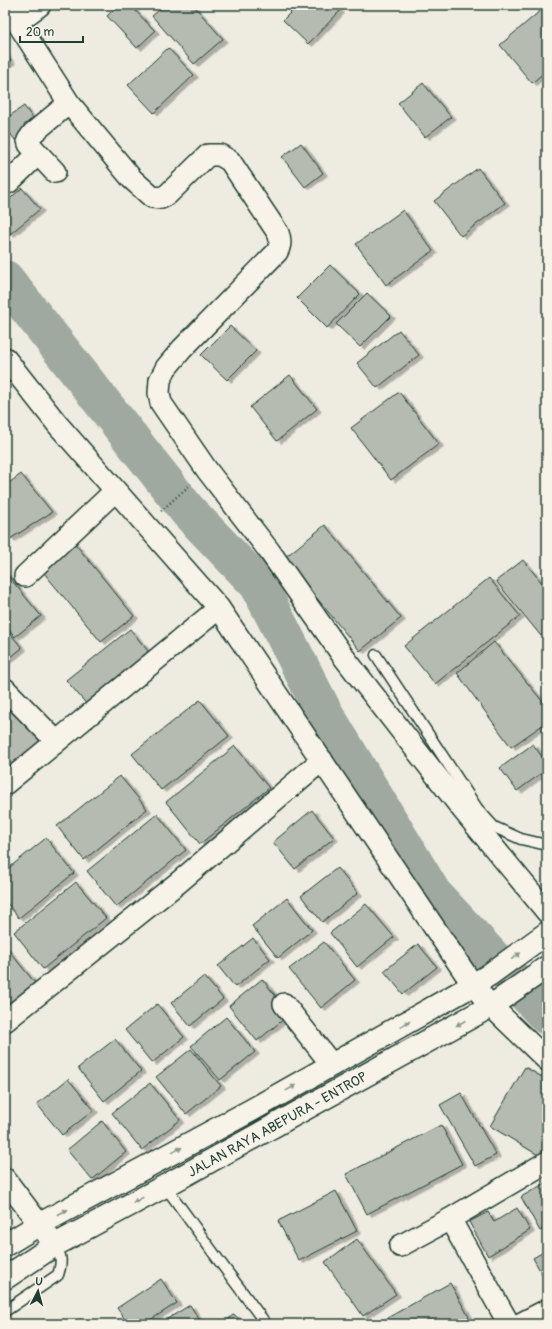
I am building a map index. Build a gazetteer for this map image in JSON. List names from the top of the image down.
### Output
{
  "streets": {
    "highway": ["JALAN RAYA ABEPURA - ENTROP"]
  },
  "scale_bar": "20 m",
  "north": "top"
}
